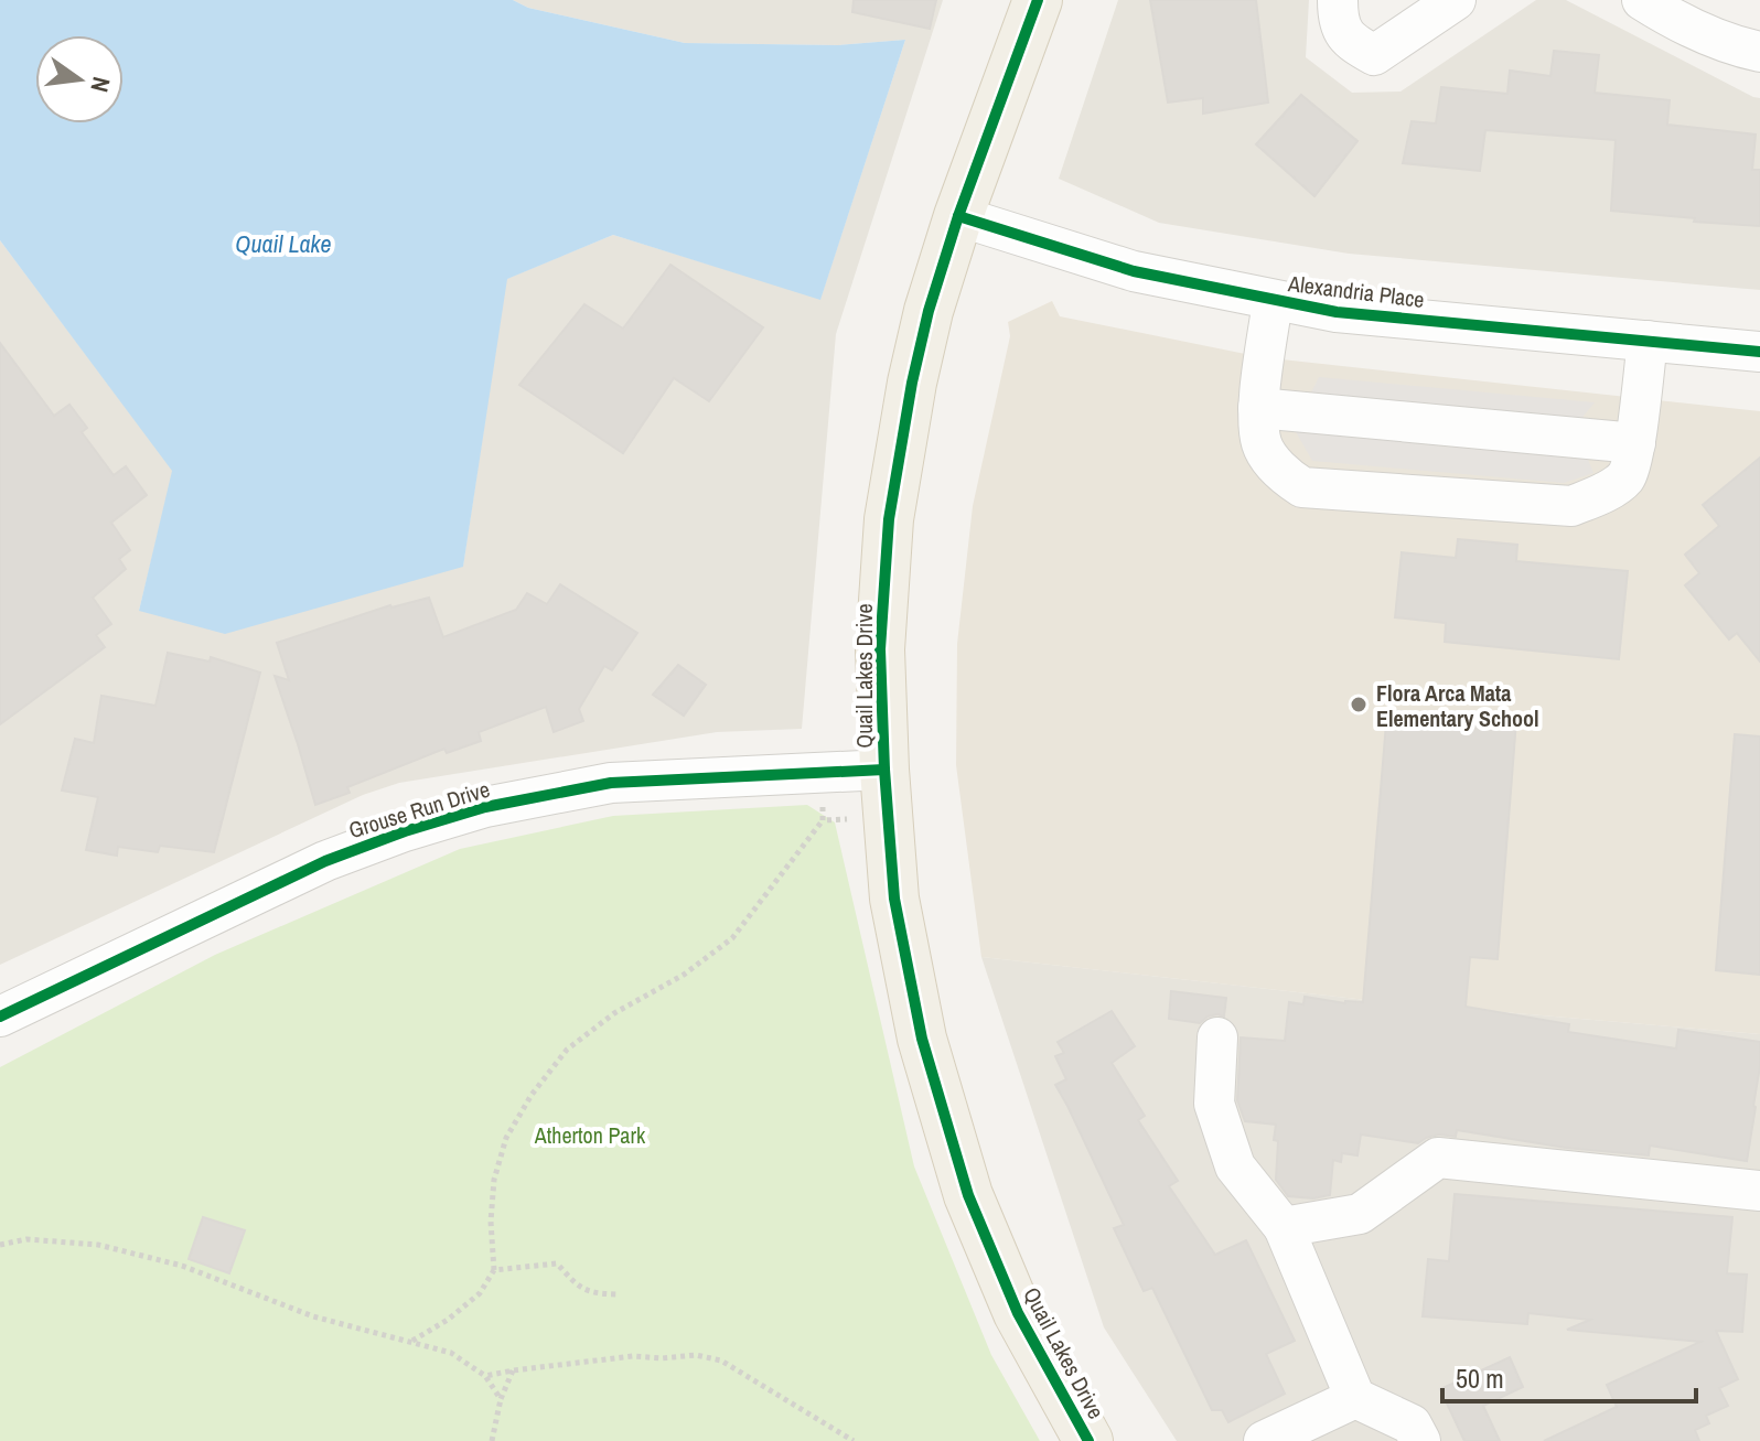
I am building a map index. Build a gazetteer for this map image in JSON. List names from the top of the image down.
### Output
{
  "streets": {
    "main road": ["Quail Lakes Drive"],
    "street": ["Alexandria Place", "Grouse Run Drive"]
  },
  "crossings": [
    ["Alexandria Place", "Quail Lakes Drive"],
    ["Quail Lakes Drive", "Grouse Run Drive"]
  ],
  "water": ["Quail Lake"],
  "parks": ["Atherton Park"],
  "places": ["Flora Arca Mata Elementary School"],
  "scale_bar": "50 m",
  "north": "right"
}
